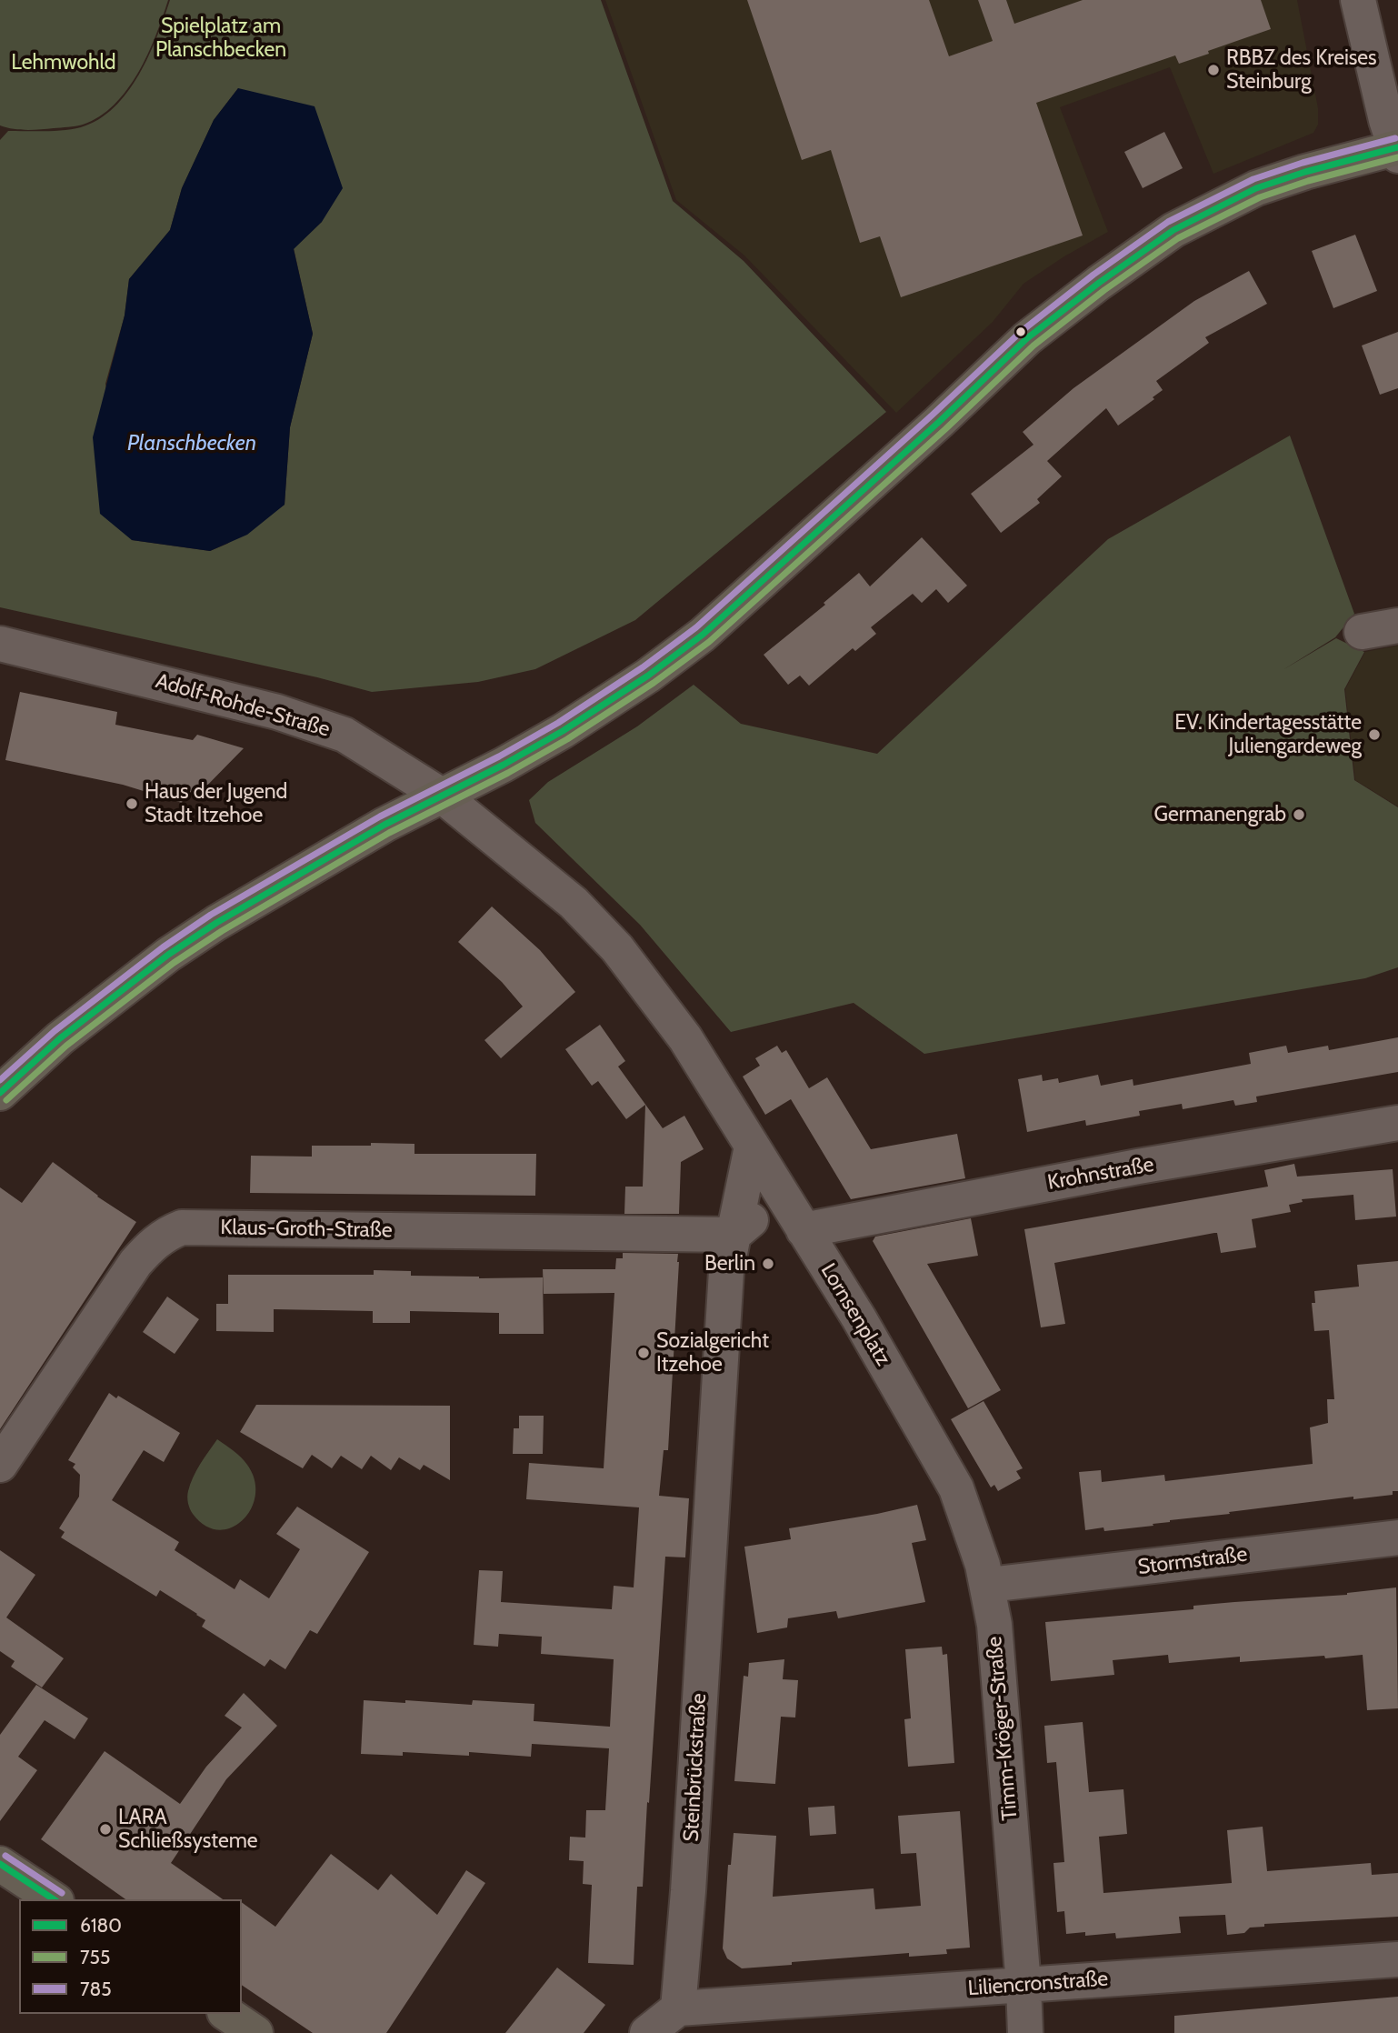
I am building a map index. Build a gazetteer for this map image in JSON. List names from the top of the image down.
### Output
{
  "streets": {
    "street": [
      "Adolf-Rohde-Straße",
      "Krohnstraße",
      "Klaus-Groth-Straße",
      "Lornsenplatz",
      "Stormstraße",
      "Timm-Kröger-Straße",
      "Steinbrückstraße",
      "Liliencronstraße"
    ]
  },
  "crossings": [
    ["Adolf-Rohde-Straße", "Lornsenplatz"],
    ["Krohnstraße", "Lornsenplatz"],
    ["Klaus-Groth-Straße", "Steinbrückstraße"],
    ["Lornsenplatz", "Timm-Kröger-Straße"],
    ["Stormstraße", "Timm-Kröger-Straße"],
    ["Timm-Kröger-Straße", "Liliencronstraße"],
    ["Steinbrückstraße", "Liliencronstraße"]
  ],
  "water": ["Planschbecken"],
  "parks": ["Spielplatz am Planschbecken", "Lehmwohld"],
  "places": [
    "RBBZ des Kreises Steinburg",
    "EV. Kindertagesstätte Juliengardeweg",
    "Haus der Jugend Stadt Itzehoe",
    "Germanengrab",
    "Berlin",
    "Sozialgericht Itzehoe",
    "LARA Schließsysteme"
  ],
  "lines": ["transit line 785", "transit line 6180", "transit line 755"],
  "legend": ["6180", "755", "785"]
}
